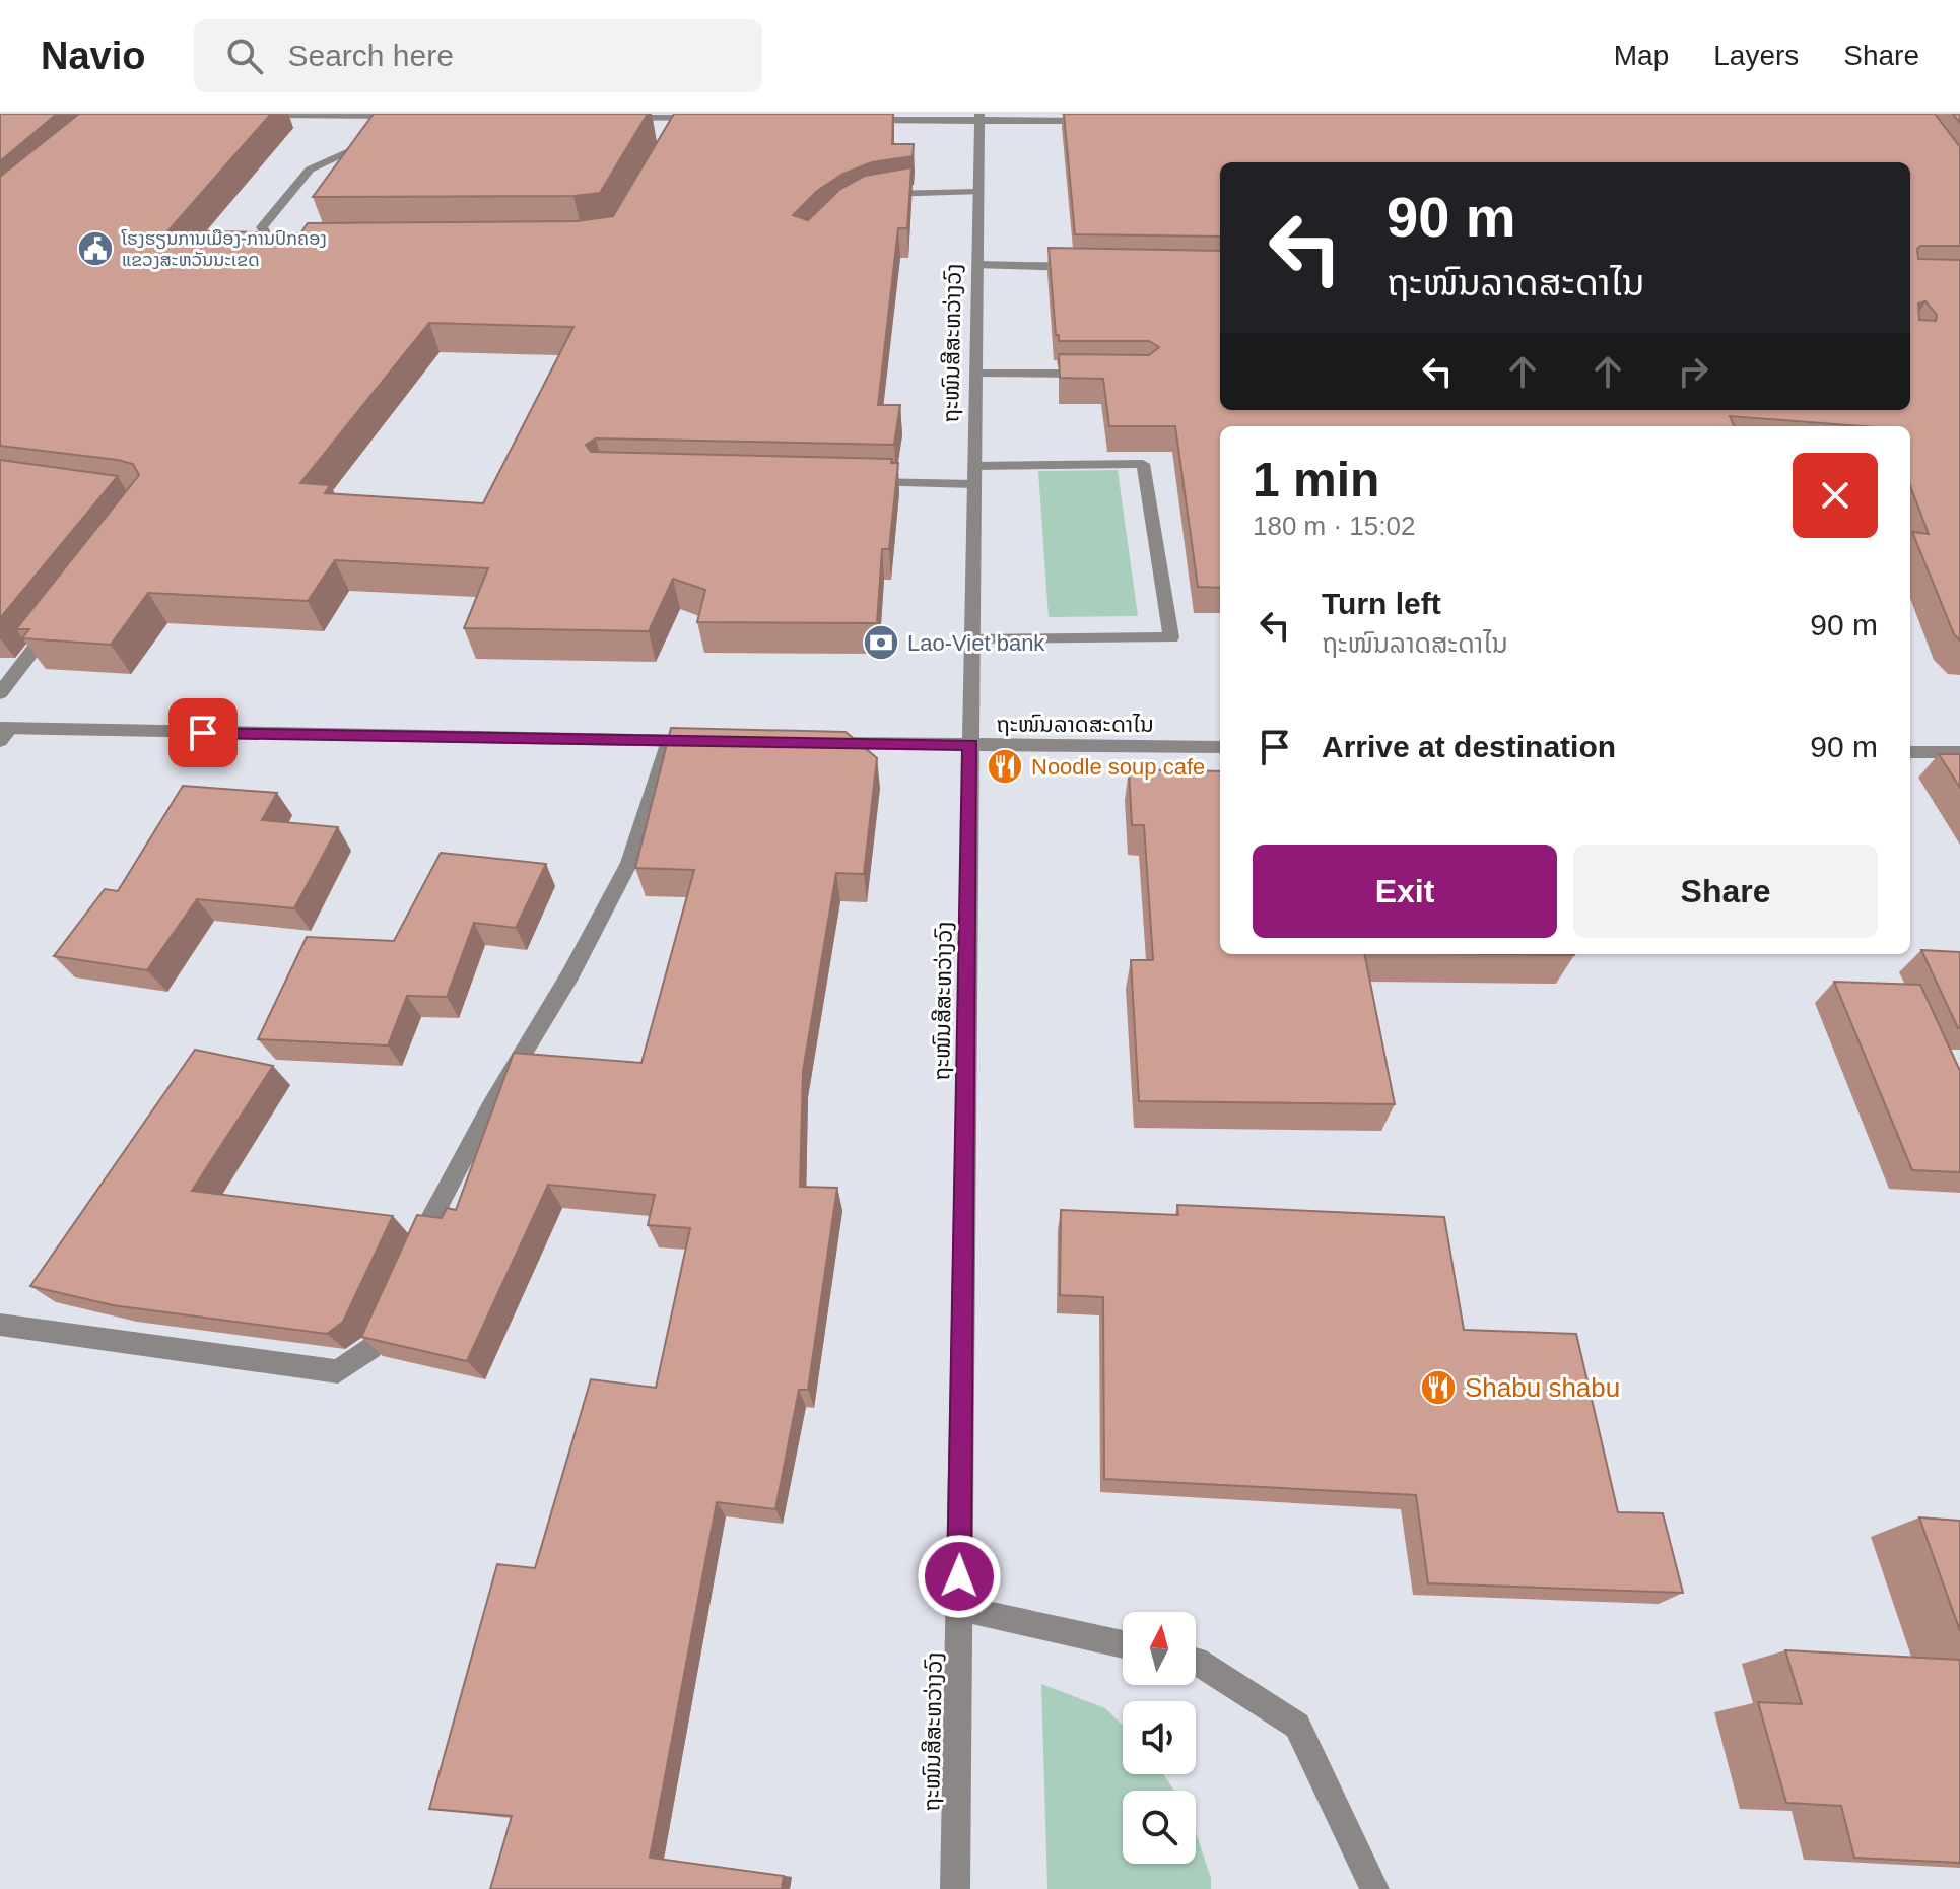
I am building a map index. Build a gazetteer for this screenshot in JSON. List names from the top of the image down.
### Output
{
  "streets": {
    "street": ["ຖະໜົນສີສະຫວ່າງວົງ", "ຖະໜົນລາດສະດາໄນ"]
  },
  "crossings": [
    ["ຖະໜົນສີສະຫວ່າງວົງ", "ຖະໜົນລາດສະດາໄນ"]
  ],
  "places": {
    "public building": ["ໂຮງຮຽນການເມືອງ-ການປົກຄອງ ແຂວງສະຫວັນນະເຂດ"],
    "bank": ["Lao-Viet bank"],
    "restaurant": ["Noodle soup cafe", "Shabu shabu"]
  },
  "north": "top",
  "page": {
    "header": "Navio",
    "search": "Search here",
    "nav": ["Map", "Layers", "Share"],
    "turn": ["90 m", "ຖະໜົນລາດສະດາໄນ"],
    "heading": ["1 min", "180 m · 15:02"],
    "list": [
      {
        "name": "Turn left",
        "note": "ຖະໜົນລາດສະດາໄນ",
        "value": "90 m"
      },
      {
        "name": "Arrive at destination",
        "value": "90 m"
      }
    ],
    "buttons": ["Exit", "Share"]
  }
}
